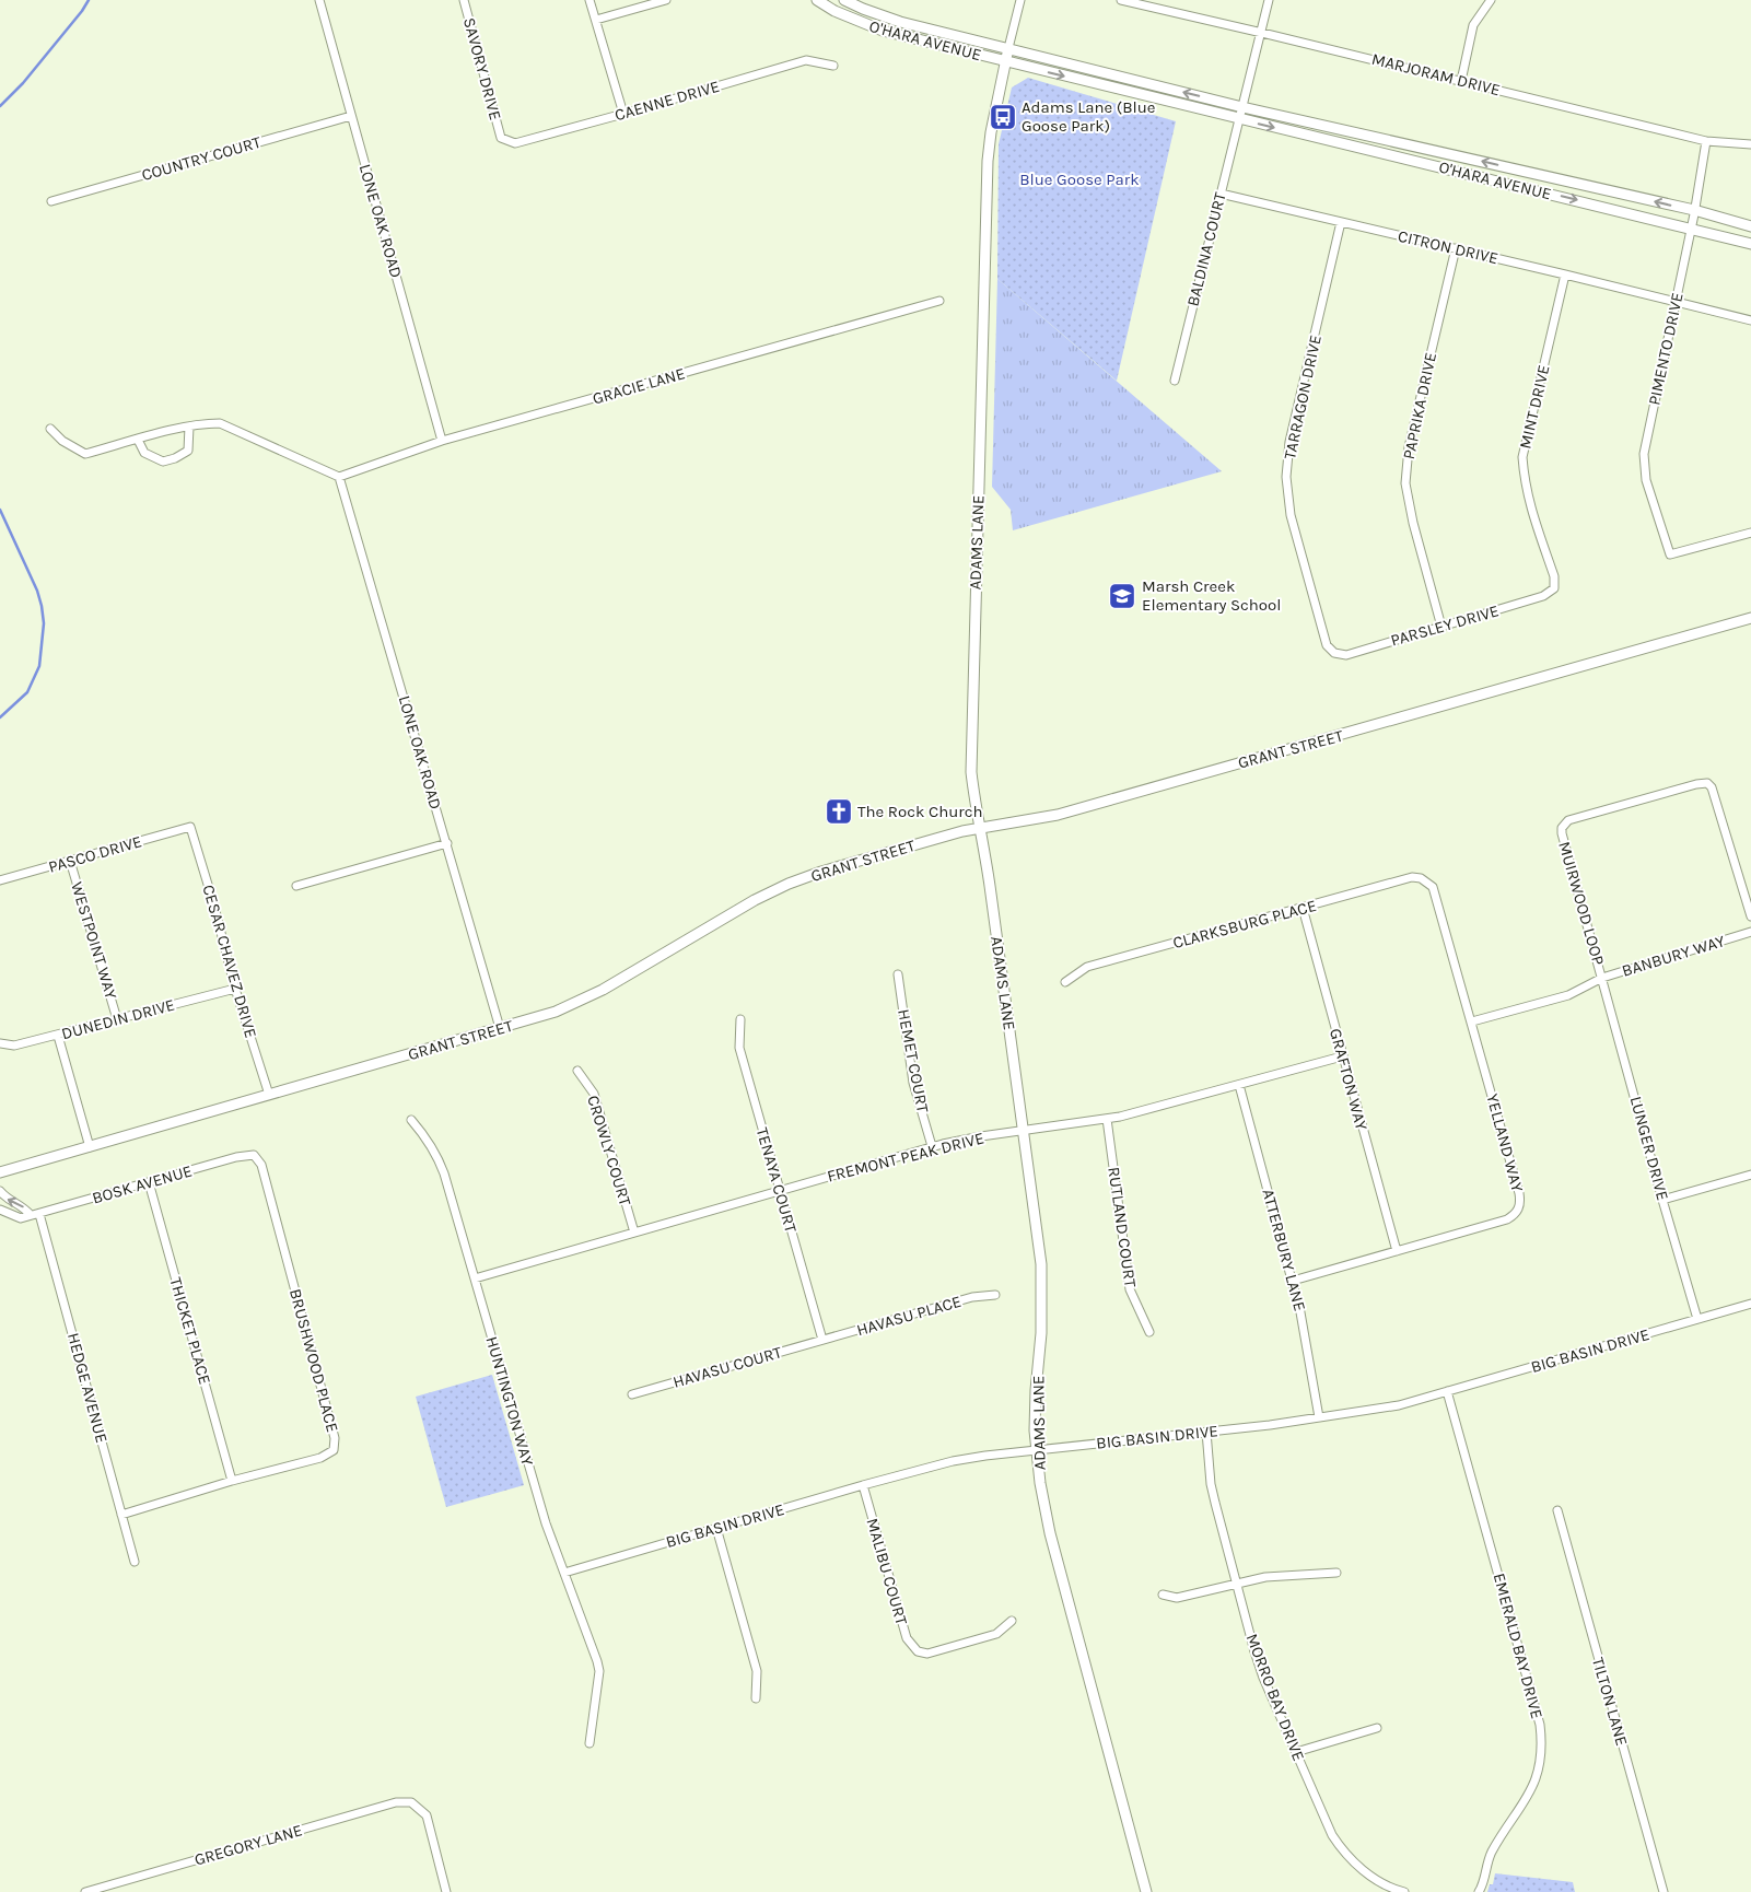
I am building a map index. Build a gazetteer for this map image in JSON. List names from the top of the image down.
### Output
{
  "streets": {
    "street": [
      "O'HARA AVENUE",
      "SAVORY DRIVE",
      "MARJORAM DRIVE",
      "CAENNE DRIVE",
      "COUNTRY COURT",
      "LONE OAK ROAD",
      "CITRON DRIVE",
      "BALDINA COURT",
      "PIMENTO DRIVE",
      "GRACIE LANE",
      "TARRAGON DRIVE",
      "PAPRIKA DRIVE",
      "MINT DRIVE",
      "ADAMS LANE",
      "PARSLEY DRIVE",
      "GRANT STREET",
      "PASCO DRIVE",
      "MUIRWOOD LOOP",
      "CLARKSBURG PLACE",
      "WESTPOINT WAY",
      "BANBURY WAY",
      "CESAR CHAVEZ DRIVE",
      "DUNEDIN DRIVE",
      "HEMET COURT",
      "GRAFTON WAY",
      "YELLAND WAY",
      "LUNGER DRIVE",
      "CROWLY COURT",
      "FREMONT PEAK DRIVE",
      "TENAYA COURT",
      "BOSK AVENUE",
      "RUTLAND COURT",
      "ATTERBURY LANE",
      "HAVASU PLACE",
      "THICKET PLACE",
      "BIG BASIN DRIVE",
      "BRUSHWOOD PLACE",
      "HAVASU COURT",
      "HEDGE AVENUE",
      "HUNTINGTON WAY",
      "MALIBU COURT",
      "EMERALD BAY DRIVE",
      "MORRO BAY DRIVE",
      "TILTON LANE",
      "GREGORY LANE"
    ]
  },
  "crossings": [
    ["O'HARA AVENUE", "BALDINA COURT"],
    ["O'HARA AVENUE", "PIMENTO DRIVE"],
    ["O'HARA AVENUE", "ADAMS LANE"],
    ["SAVORY DRIVE", "CAENNE DRIVE"],
    ["MARJORAM DRIVE", "PIMENTO DRIVE"],
    ["COUNTRY COURT", "LONE OAK ROAD"],
    ["LONE OAK ROAD", "GRACIE LANE"],
    ["LONE OAK ROAD", "GRANT STREET"],
    ["CITRON DRIVE", "BALDINA COURT"],
    ["CITRON DRIVE", "PIMENTO DRIVE"],
    ["CITRON DRIVE", "TARRAGON DRIVE"],
    ["CITRON DRIVE", "PAPRIKA DRIVE"],
    ["CITRON DRIVE", "MINT DRIVE"],
    ["TARRAGON DRIVE", "PARSLEY DRIVE"],
    ["PAPRIKA DRIVE", "PARSLEY DRIVE"],
    ["MINT DRIVE", "PARSLEY DRIVE"],
    ["ADAMS LANE", "GRANT STREET"],
    ["ADAMS LANE", "FREMONT PEAK DRIVE"],
    ["ADAMS LANE", "BIG BASIN DRIVE"],
    ["GRANT STREET", "CESAR CHAVEZ DRIVE"],
    ["PASCO DRIVE", "WESTPOINT WAY"],
    ["PASCO DRIVE", "CESAR CHAVEZ DRIVE"],
    ["MUIRWOOD LOOP", "BANBURY WAY"],
    ["MUIRWOOD LOOP", "LUNGER DRIVE"],
    ["CLARKSBURG PLACE", "GRAFTON WAY"],
    ["CLARKSBURG PLACE", "YELLAND WAY"],
    ["WESTPOINT WAY", "DUNEDIN DRIVE"],
    ["BANBURY WAY", "YELLAND WAY"],
    ["BANBURY WAY", "LUNGER DRIVE"],
    ["CESAR CHAVEZ DRIVE", "DUNEDIN DRIVE"],
    ["HEMET COURT", "FREMONT PEAK DRIVE"],
    ["GRAFTON WAY", "YELLAND WAY"],
    ["GRAFTON WAY", "FREMONT PEAK DRIVE"],
    ["YELLAND WAY", "ATTERBURY LANE"],
    ["LUNGER DRIVE", "BIG BASIN DRIVE"],
    ["CROWLY COURT", "FREMONT PEAK DRIVE"],
    ["FREMONT PEAK DRIVE", "TENAYA COURT"],
    ["FREMONT PEAK DRIVE", "RUTLAND COURT"],
    ["FREMONT PEAK DRIVE", "ATTERBURY LANE"],
    ["FREMONT PEAK DRIVE", "HUNTINGTON WAY"],
    ["TENAYA COURT", "HAVASU PLACE"],
    ["TENAYA COURT", "HAVASU COURT"],
    ["BOSK AVENUE", "THICKET PLACE"],
    ["BOSK AVENUE", "BRUSHWOOD PLACE"],
    ["BOSK AVENUE", "HEDGE AVENUE"],
    ["ATTERBURY LANE", "BIG BASIN DRIVE"],
    ["HAVASU PLACE", "HAVASU COURT"],
    ["THICKET PLACE", "BRUSHWOOD PLACE"],
    ["BIG BASIN DRIVE", "HUNTINGTON WAY"],
    ["BIG BASIN DRIVE", "MALIBU COURT"],
    ["BIG BASIN DRIVE", "EMERALD BAY DRIVE"],
    ["BIG BASIN DRIVE", "MORRO BAY DRIVE"],
    ["BRUSHWOOD PLACE", "HEDGE AVENUE"]
  ],
  "parks": ["Blue Goose Park"],
  "places": {
    "bus stop": ["Adams Lane (Blue Goose Park)"],
    "school or university": ["Marsh Creek Elementary School"],
    "church": ["The Rock Church"]
  }
}
